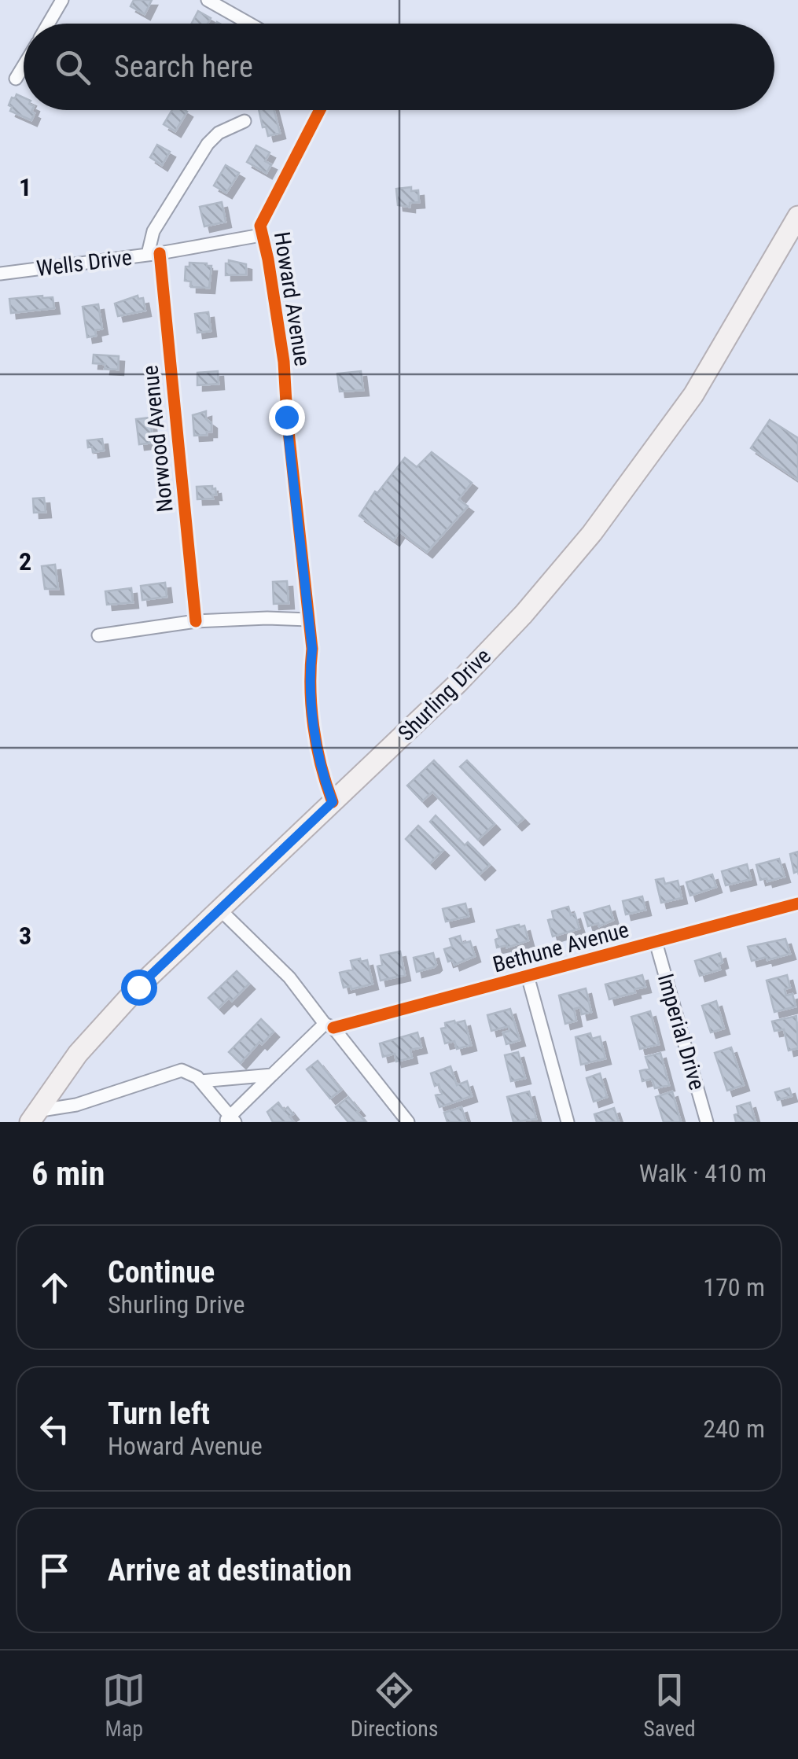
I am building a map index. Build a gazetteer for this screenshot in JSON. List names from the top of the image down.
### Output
{
  "streets": {
    "main road": ["Shurling Drive"],
    "street": [
      "Wells Drive",
      "Howard Avenue",
      "Norwood Avenue",
      "Bethune Avenue",
      "Imperial Drive"
    ]
  },
  "crossings": [
    ["Wells Drive", "Howard Avenue"],
    ["Wells Drive", "Norwood Avenue"],
    ["Howard Avenue", "Shurling Drive"],
    ["Bethune Avenue", "Imperial Drive"]
  ],
  "page": {
    "search": "Search here",
    "heading": ["6 min", "Walk · 410 m"],
    "list": [
      ["Continue", "Shurling Drive", "170 m"],
      ["Turn left", "Howard Avenue", "240 m"],
      "Arrive at destination"
    ],
    "nav": ["Map", "Directions", "Saved"]
  },
  "grid": {
    "rows": ["1", "2", "3"]
  }
}
